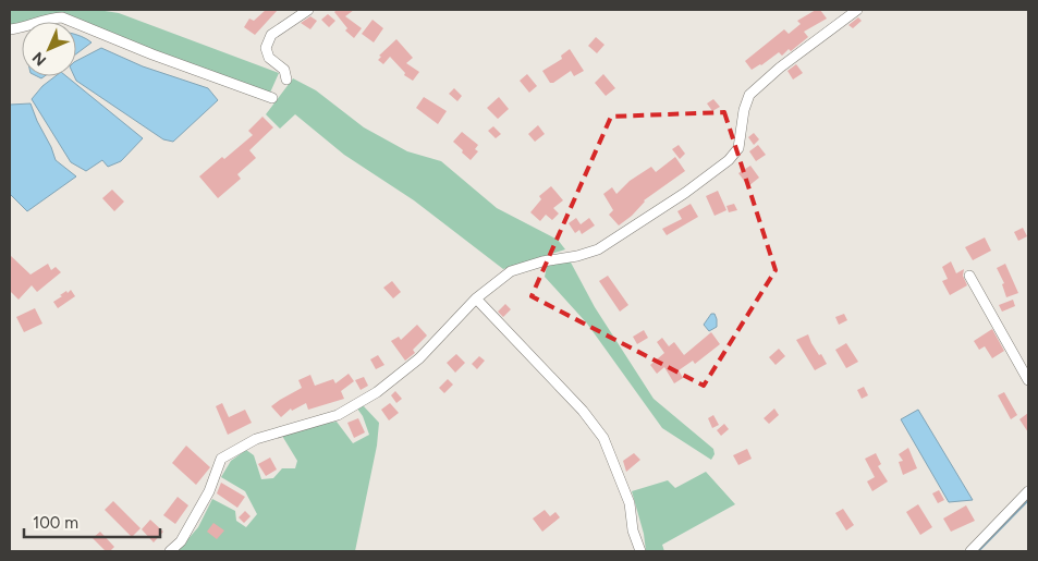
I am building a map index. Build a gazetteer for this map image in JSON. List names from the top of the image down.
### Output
{
  "scale_bar": "100 m",
  "north": "bottom left"
}
